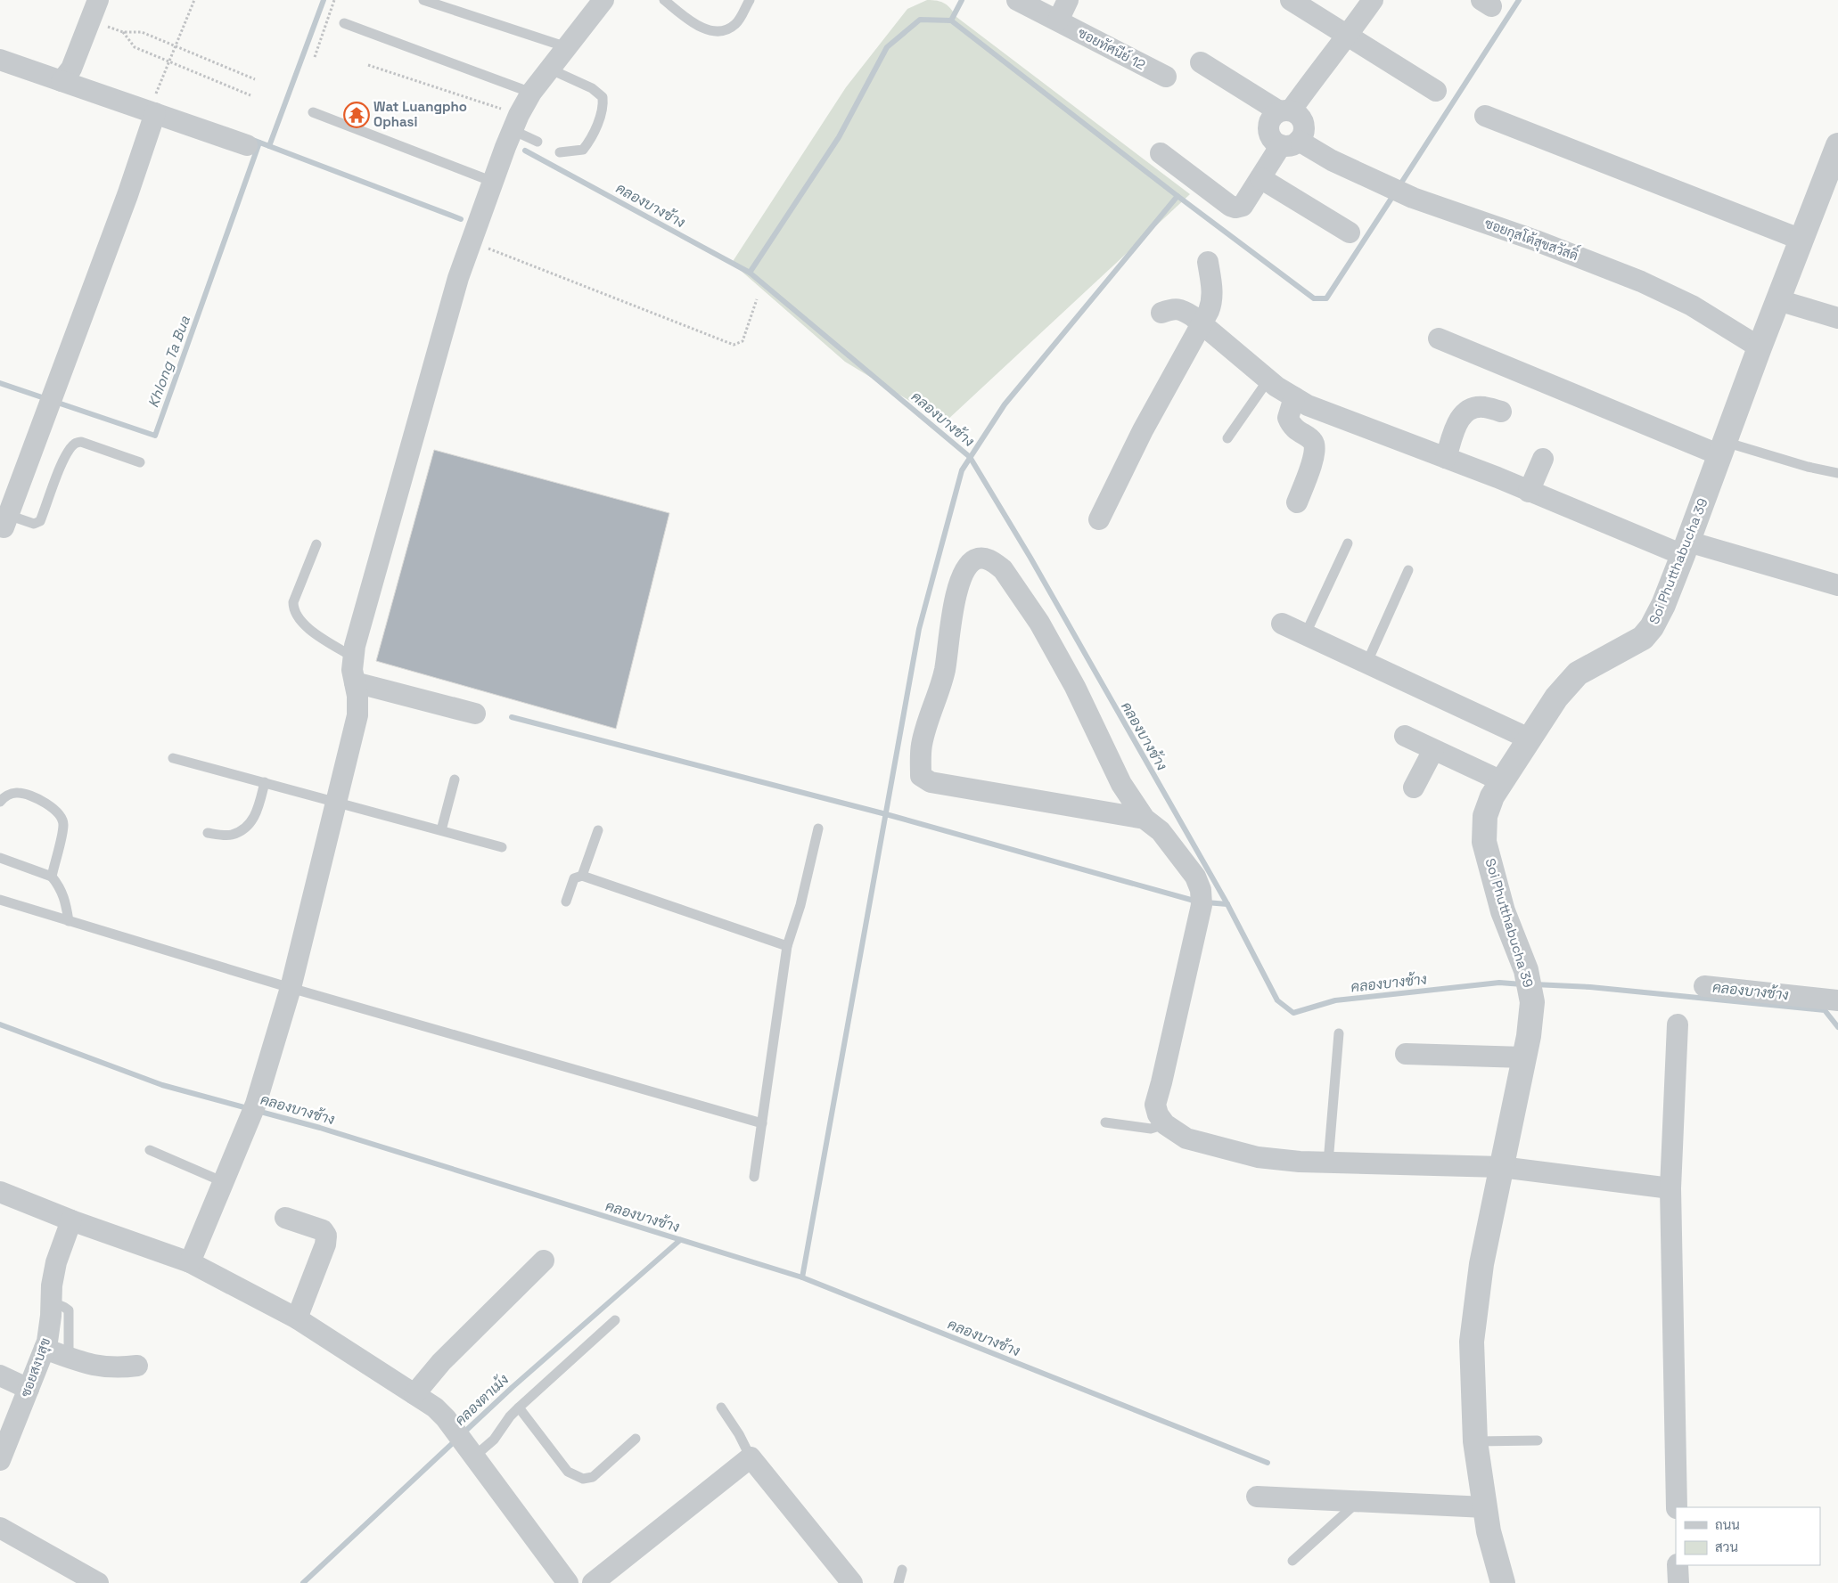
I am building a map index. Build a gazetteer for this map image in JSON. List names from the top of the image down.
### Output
{
  "streets": {
    "street": [
      "ซอยทัศนีย์ 12",
      "ซอยกุสโต้สุขสวัสดิ์",
      "Soi Phutthabucha 39",
      "ซอยสงบสุข"
    ]
  },
  "crossings": [
    ["ซอยกุสโต้สุขสวัสดิ์", "Soi Phutthabucha 39"]
  ],
  "water": ["คลองบางช้าง", "Khlong Ta Bua", "คลองตาเม้ง"],
  "places": {
    "temple": ["Wat Luangpho Ophasi"]
  },
  "legend": ["ถนน", "สวน"]
}
